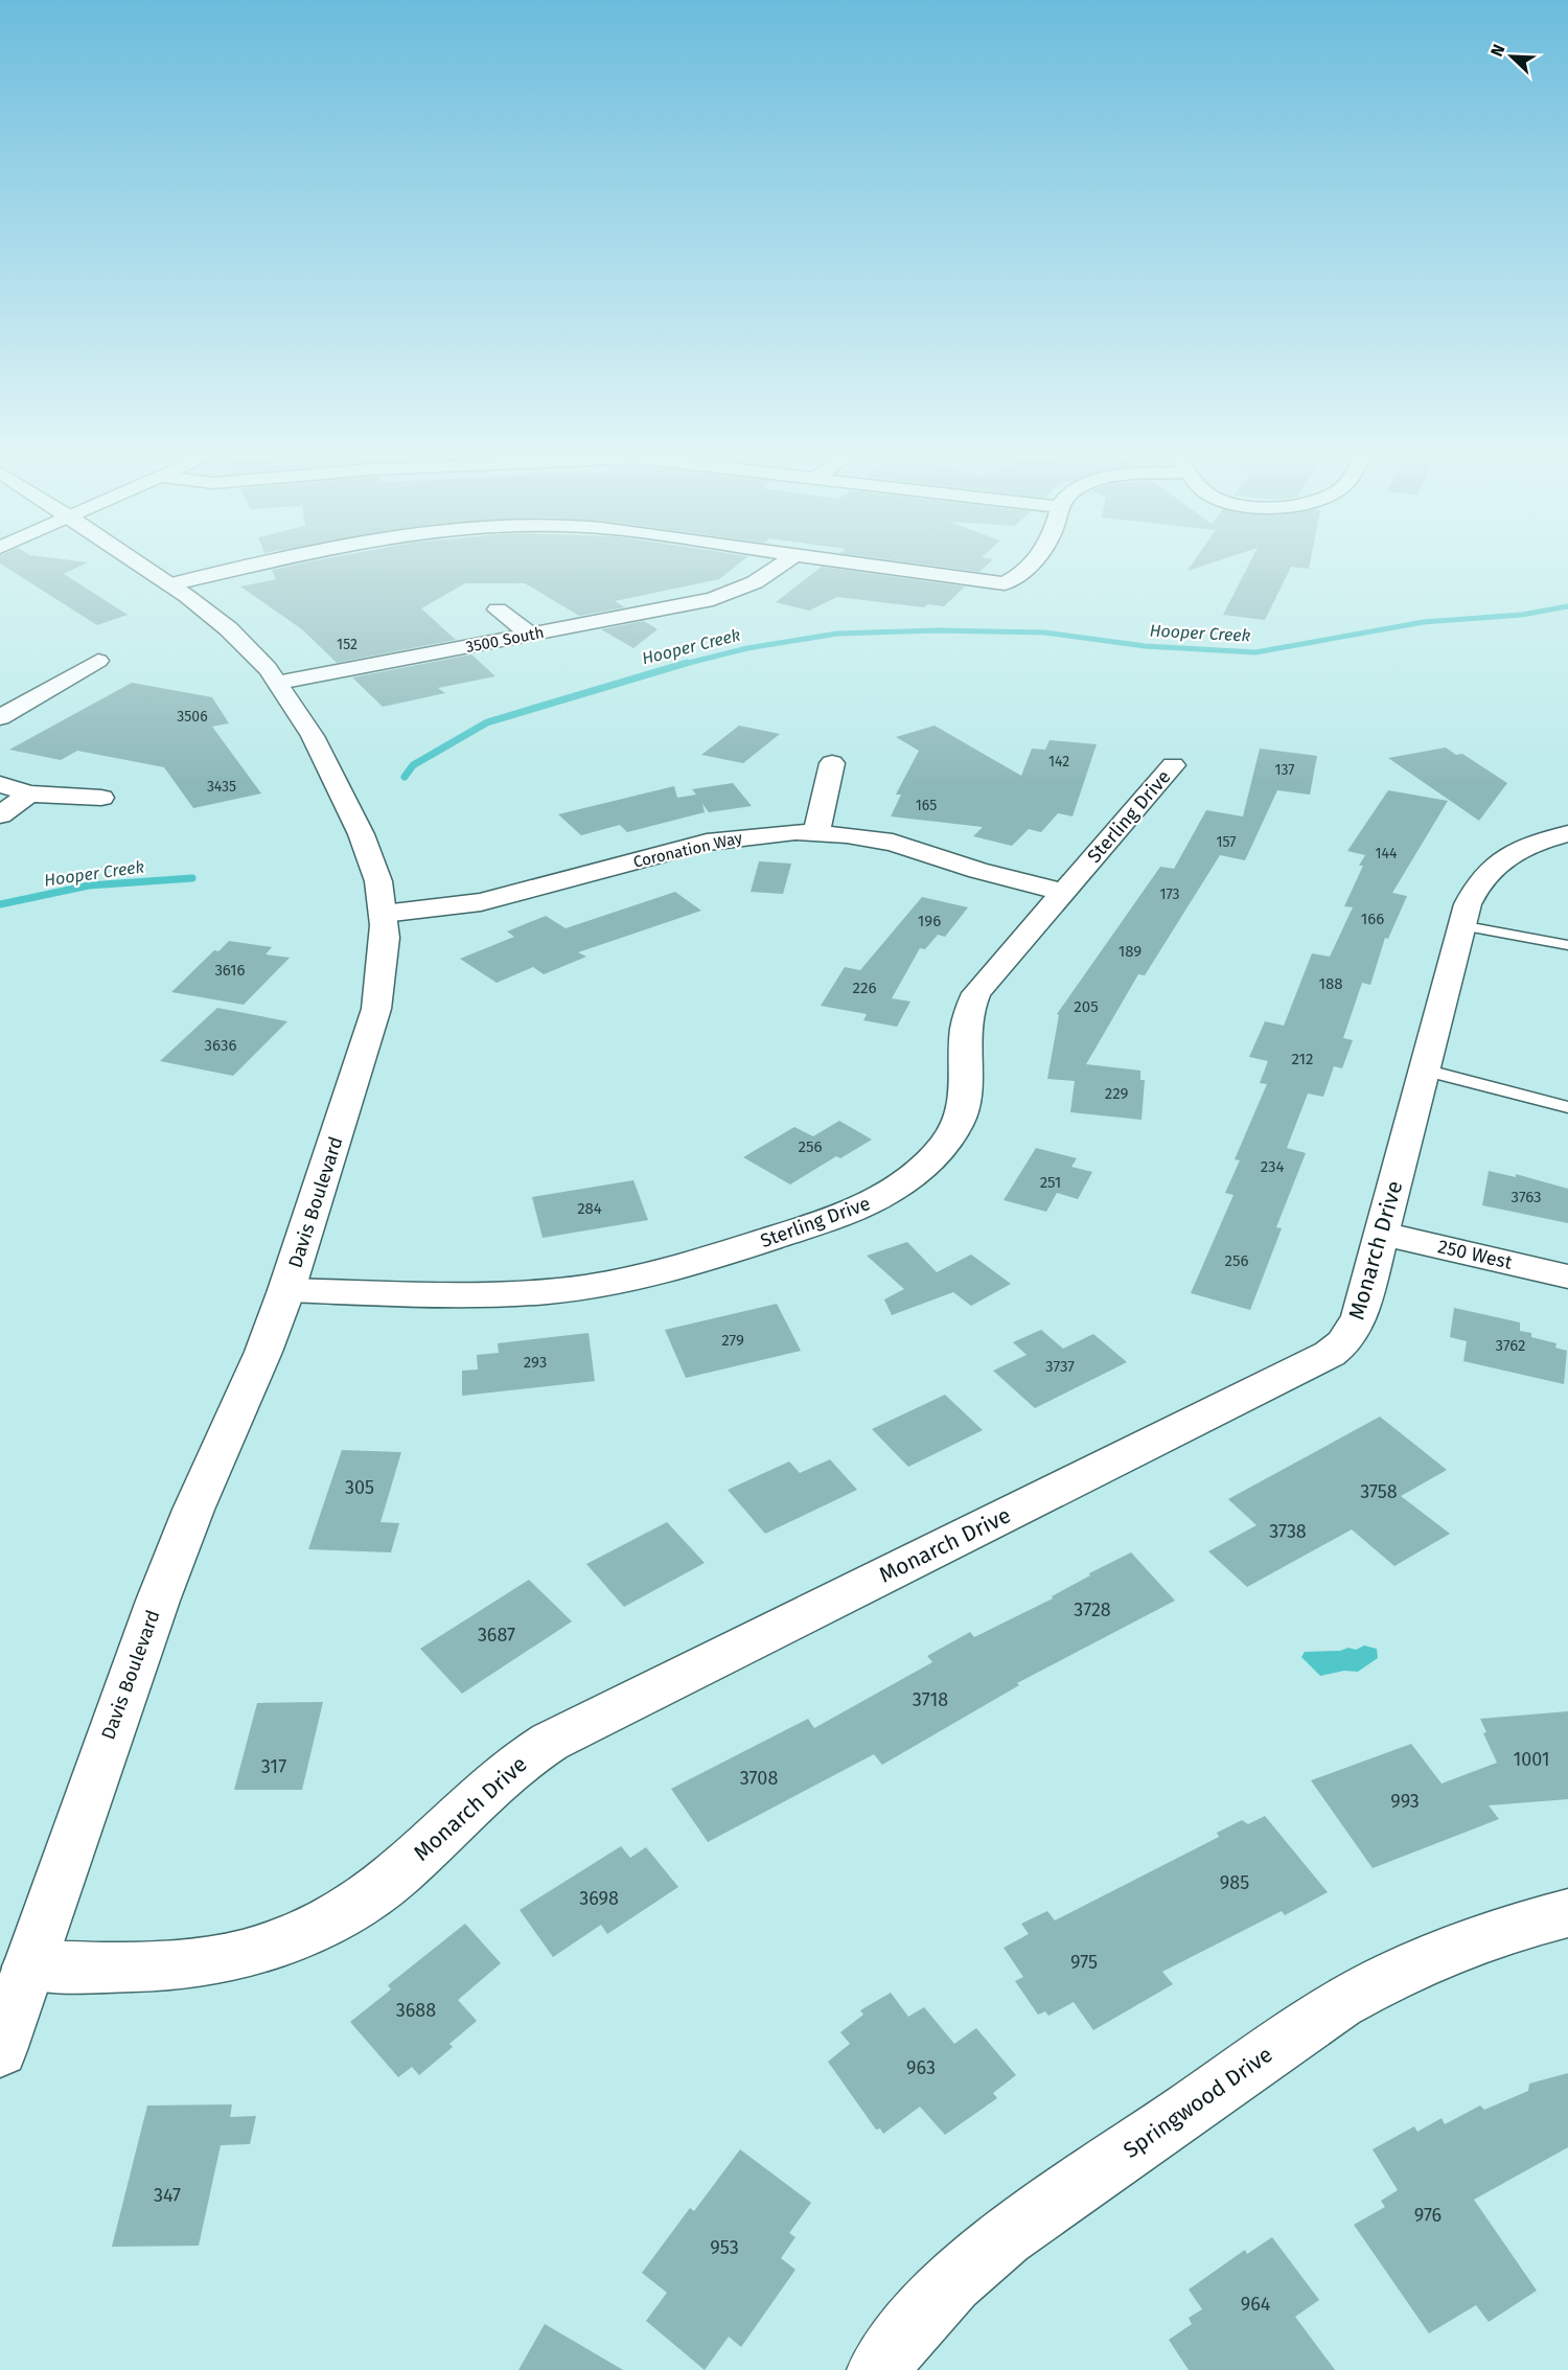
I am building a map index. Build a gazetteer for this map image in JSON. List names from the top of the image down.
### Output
{
  "streets": {
    "street": [
      "3500 South",
      "Sterling Drive",
      "Coronation Way",
      "Davis Boulevard",
      "Monarch Drive",
      "250 West",
      "Springwood Drive"
    ]
  },
  "crossings": [
    ["3500 South", "Davis Boulevard"],
    ["Sterling Drive", "Coronation Way"],
    ["Sterling Drive", "Davis Boulevard"],
    ["Coronation Way", "Davis Boulevard"],
    ["Davis Boulevard", "Monarch Drive"],
    ["Monarch Drive", "250 West"]
  ],
  "water": ["Hooper Creek"],
  "house_numbers": [
    "152",
    "3506",
    "142",
    "137",
    "3435",
    "165",
    "157",
    "144",
    "173",
    "166",
    "196",
    "189",
    "3616",
    "188",
    "226",
    "205",
    "3636",
    "212",
    "229",
    "256",
    "234",
    "251",
    "3763",
    "284",
    "256",
    "279",
    "3762",
    "293",
    "3737",
    "305",
    "3758",
    "3738",
    "3728",
    "3687",
    "3718",
    "1001",
    "317",
    "3708",
    "993",
    "985",
    "3698",
    "975",
    "3688",
    "963",
    "347",
    "976",
    "953",
    "964"
  ],
  "north": "top left"
}
